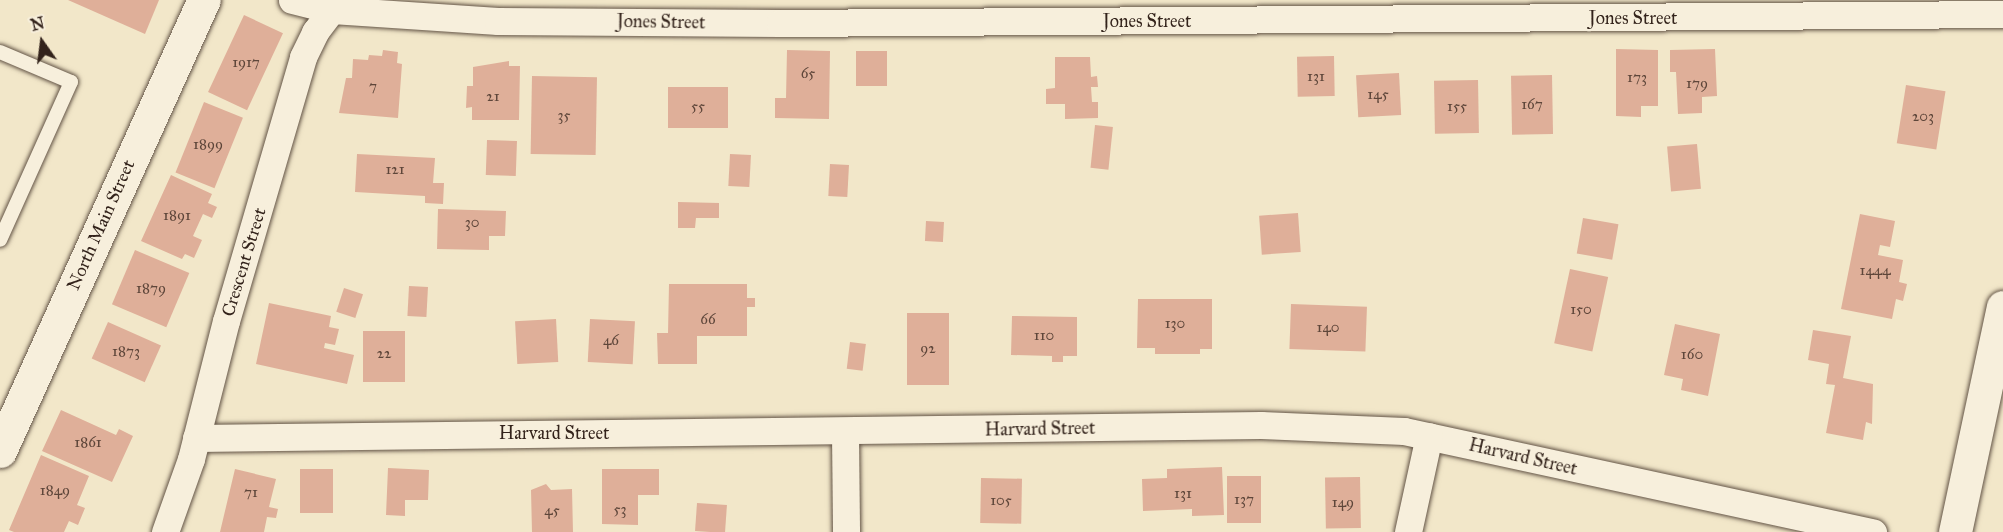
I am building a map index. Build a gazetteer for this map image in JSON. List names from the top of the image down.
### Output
{
  "streets": {
    "main road": ["North Main Street"],
    "street": ["Jones Street", "Crescent Street", "Harvard Street"]
  },
  "crossings": [
    ["Jones Street", "Crescent Street"],
    ["Crescent Street", "Harvard Street"]
  ],
  "house_numbers": [
    "1917",
    "65",
    "131",
    "173",
    "179",
    "7",
    "145",
    "21",
    "167",
    "55",
    "155",
    "35",
    "203",
    "1899",
    "121",
    "1891",
    "30",
    "1444",
    "1879",
    "150",
    "66",
    "130",
    "140",
    "110",
    "46",
    "92",
    "1873",
    "22",
    "160",
    "1861",
    "1849",
    "71",
    "131",
    "137",
    "105",
    "149",
    "53",
    "45"
  ],
  "north": "top"
}
